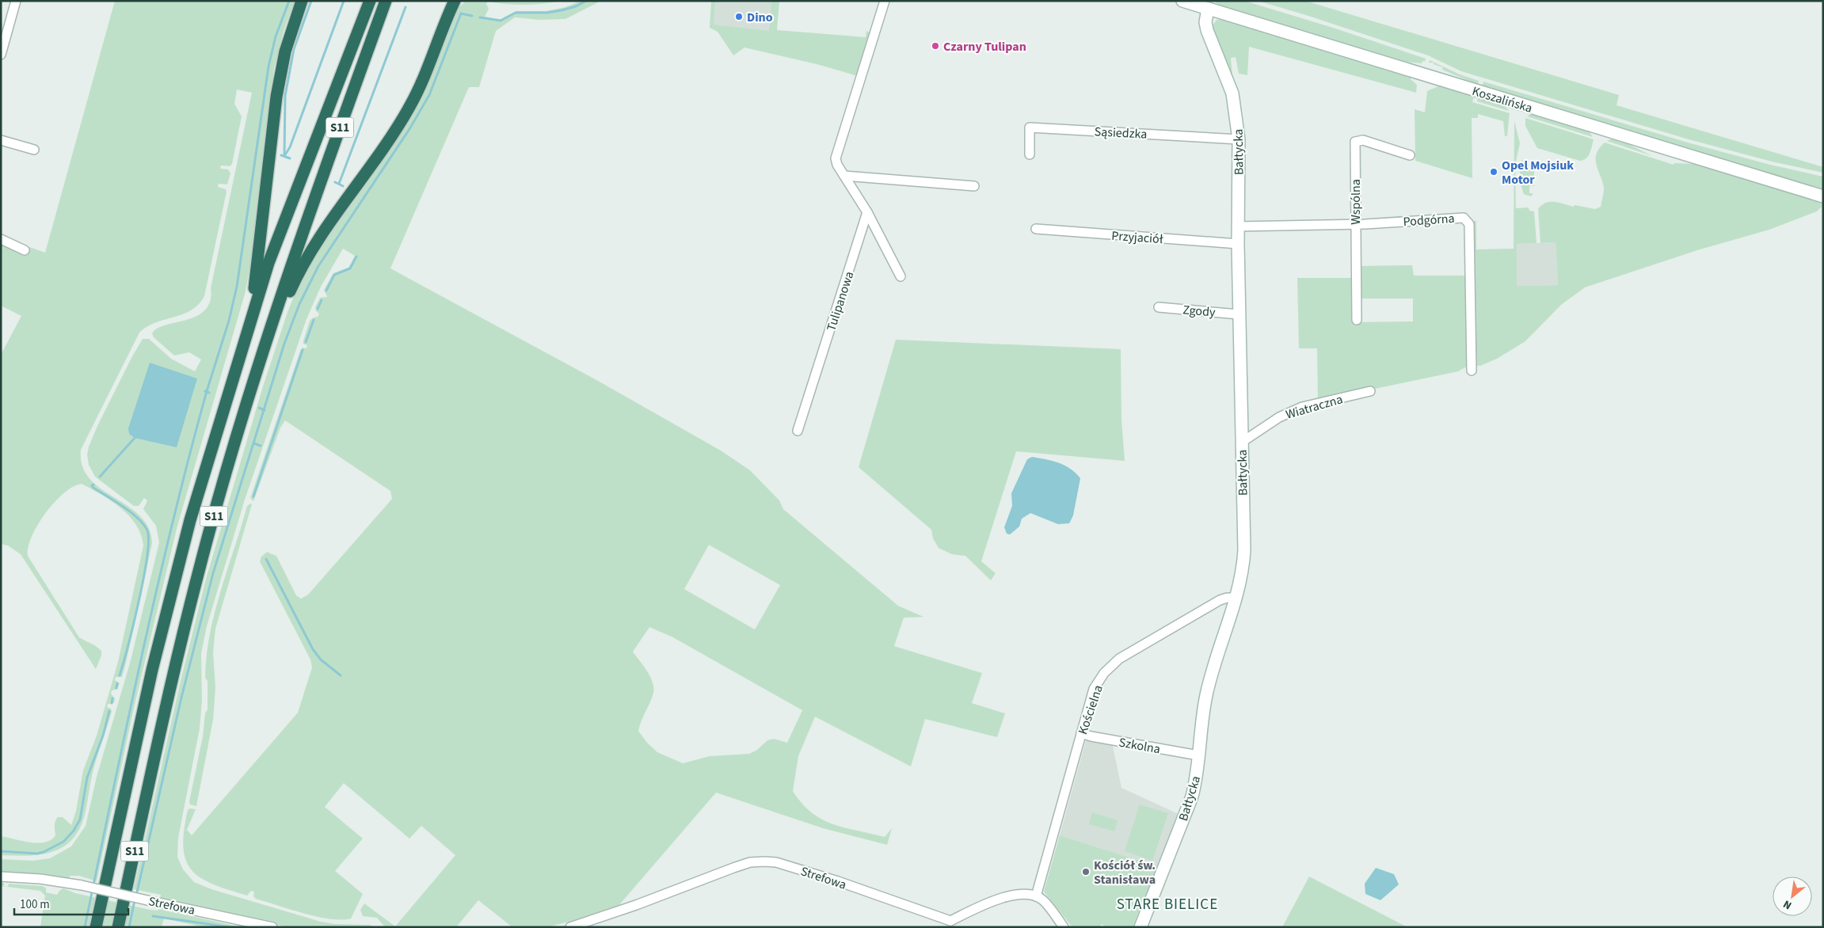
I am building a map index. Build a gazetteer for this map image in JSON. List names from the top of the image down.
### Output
{
  "streets": {
    "highway": ["S11"],
    "street": [
      "Koszalińska",
      "Sąsiedzka",
      "Bałtycka",
      "Wspólna",
      "Podgórna",
      "Przyjaciół",
      "Tulipanowa",
      "Zgody",
      "Wiatraczna",
      "Kościelna",
      "Szkolna",
      "Strefowa"
    ]
  },
  "crossings": [
    ["Koszalińska", "Bałtycka"],
    ["Sąsiedzka", "Bałtycka"],
    ["Bałtycka", "Podgórna"],
    ["Bałtycka", "Przyjaciół"],
    ["Bałtycka", "Zgody"],
    ["Bałtycka", "Wiatraczna"],
    ["Bałtycka", "Kościelna"],
    ["Bałtycka", "Szkolna"],
    ["Wspólna", "Podgórna"],
    ["Kościelna", "Szkolna"],
    ["Kościelna", "Strefowa"]
  ],
  "districts": ["STARE BIELICE"],
  "places": [
    "Dino",
    "Czarny Tulipan",
    "Opel Mojsiuk Motor",
    "Kościół św. Stanisława"
  ],
  "scale_bar": "100 m",
  "north": "bottom left"
}
